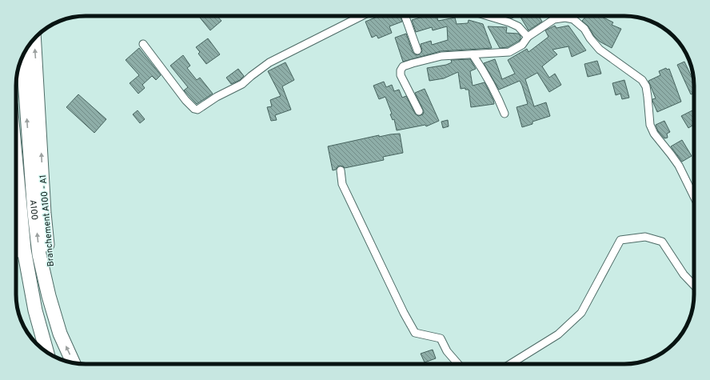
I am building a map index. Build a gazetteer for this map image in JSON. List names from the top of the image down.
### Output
{
  "streets": {
    "highway": ["A100", "Branchement A100 - A1"]
  },
  "crossings": [
    ["A100", "Branchement A100 - A1"]
  ],
  "one_way": ["Branchement A100 - A1"]
}
